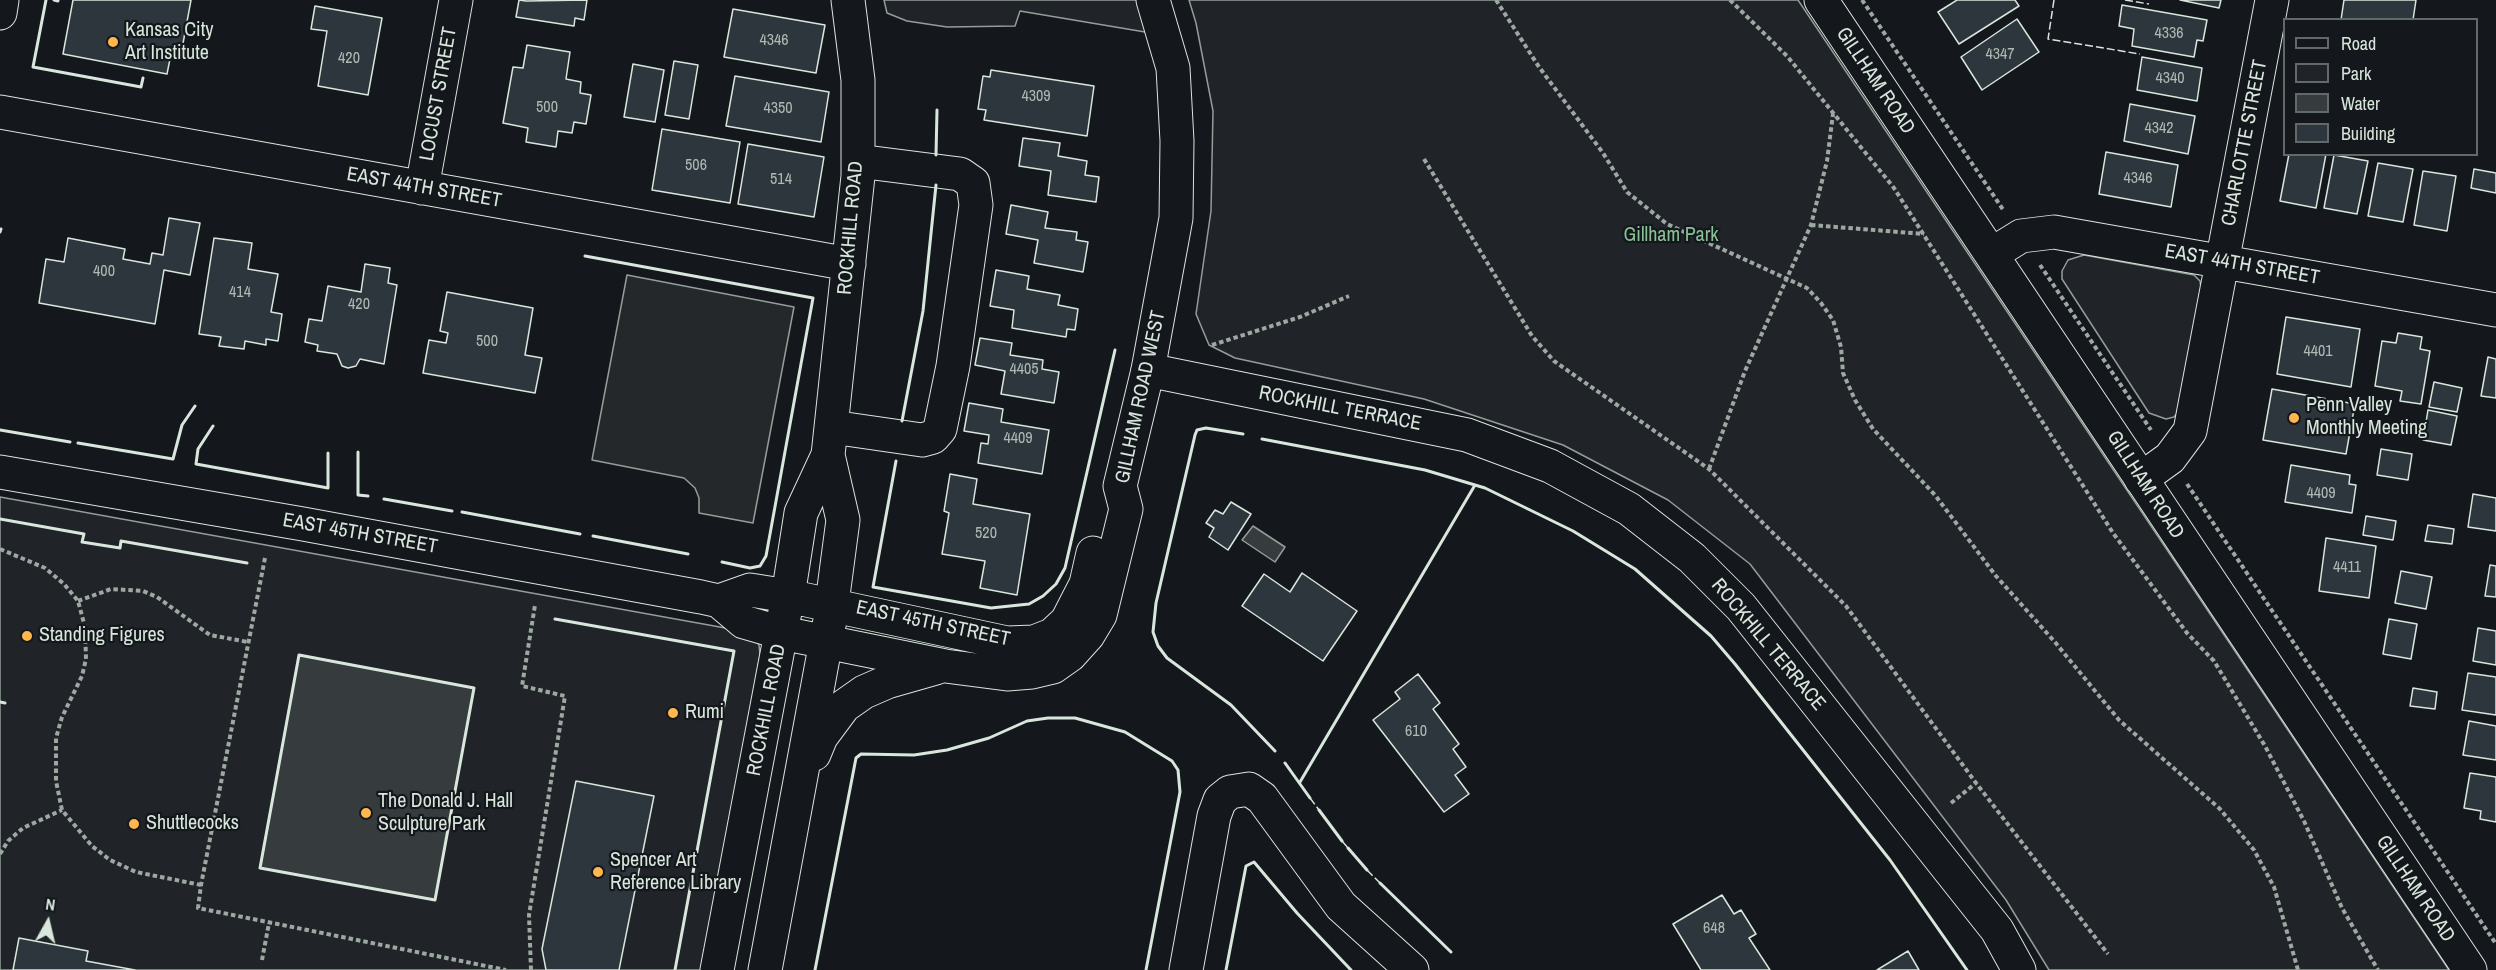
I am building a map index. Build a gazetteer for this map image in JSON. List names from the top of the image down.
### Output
{
  "streets": {
    "street": [
      "GILLHAM ROAD",
      "LOCUST STREET",
      "CHARLOTTE STREET",
      "EAST 44TH STREET",
      "ROCKHILL ROAD",
      "GILLHAM ROAD WEST",
      "ROCKHILL TERRACE",
      "EAST 45TH STREET"
    ]
  },
  "crossings": [
    ["GILLHAM ROAD", "CHARLOTTE STREET"],
    ["GILLHAM ROAD", "EAST 44TH STREET"],
    ["LOCUST STREET", "EAST 44TH STREET"],
    ["CHARLOTTE STREET", "EAST 44TH STREET"],
    ["EAST 44TH STREET", "ROCKHILL ROAD"],
    ["ROCKHILL ROAD", "EAST 45TH STREET"],
    ["GILLHAM ROAD WEST", "ROCKHILL TERRACE"],
    ["GILLHAM ROAD WEST", "EAST 45TH STREET"]
  ],
  "parks": ["Gillham Park"],
  "places": [
    "Kansas City Art Institute",
    "Penn Valley Monthly Meeting",
    "Standing Figures",
    "Rumi",
    "The Donald J. Hall Sculpture Park",
    "Shuttlecocks",
    "Spencer Art Reference Library"
  ],
  "house_numbers": [
    "4336",
    "4346",
    "4347",
    "420",
    "4340",
    "4309",
    "500",
    "4350",
    "4342",
    "506",
    "4346",
    "514",
    "400",
    "414",
    "420",
    "500",
    "4401",
    "4405",
    "4409",
    "4409",
    "520",
    "4411",
    "610",
    "648"
  ],
  "legend": [
    "Road",
    "Park",
    "Water",
    "Building"
  ],
  "north": "top"
}
